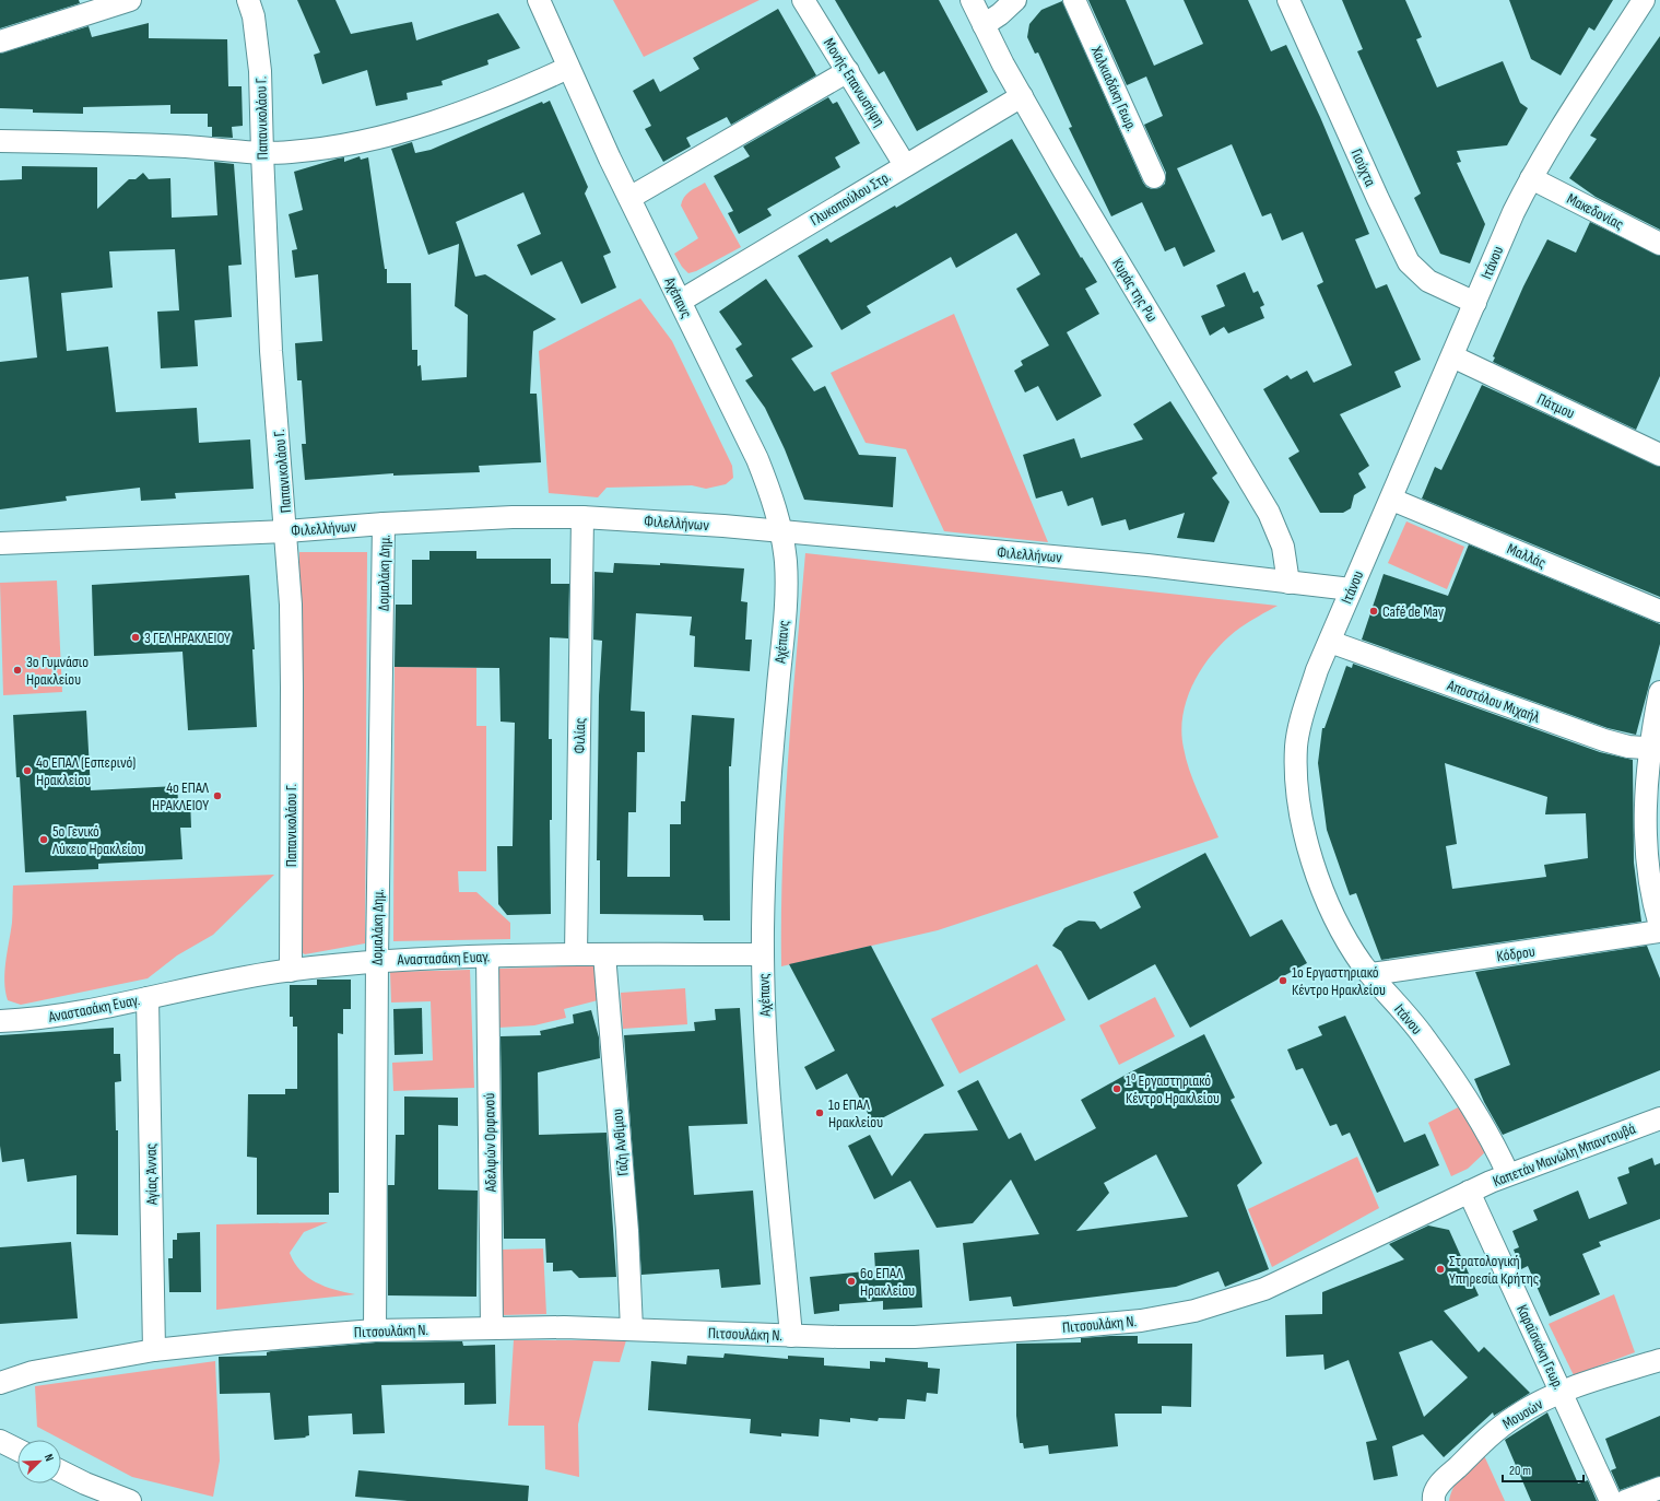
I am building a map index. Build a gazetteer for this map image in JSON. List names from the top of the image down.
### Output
{
  "streets": {
    "street": [
      "Μονής Επανωσήφη",
      "Χαλκιαδάκη Γεωρ.",
      "Παπανικολάου Γ.",
      "Γιούχτα",
      "Γλυκοπούλου Στρ.",
      "Μακεδονίας",
      "Ιτάνου",
      "Κυράς της Ρω",
      "Αχέπανς",
      "Πάτμου",
      "Φιλελλήνων",
      "Μαλλάς",
      "Δομαλάκη Δημ.",
      "Αποστόλου Μιχαήλ",
      "Φιλίας",
      "Κόδρου",
      "Αναστασάκη Ευαγ.",
      "Αδελφών Ορφανού",
      "Γάζη Ανθίμου",
      "Καπετάν Μανώλη Μπαντουβά",
      "Αγίας Άννας",
      "Πιτσουλάκη Ν.",
      "Καραϊσκάκη Γεωρ.",
      "Μουσών"
    ]
  },
  "crossings": [
    ["Μονής Επανωσήφη", "Γλυκοπούλου Στρ."],
    ["Παπανικολάου Γ.", "Φιλελλήνων"],
    ["Παπανικολάου Γ.", "Αναστασάκη Ευαγ."],
    ["Γιούχτα", "Ιτάνου"],
    ["Γλυκοπούλου Στρ.", "Κυράς της Ρω"],
    ["Γλυκοπούλου Στρ.", "Αχέπανς"],
    ["Μακεδονίας", "Ιτάνου"],
    ["Ιτάνου", "Πάτμου"],
    ["Ιτάνου", "Φιλελλήνων"],
    ["Ιτάνου", "Μαλλάς"],
    ["Ιτάνου", "Αποστόλου Μιχαήλ"],
    ["Ιτάνου", "Κόδρου"],
    ["Ιτάνου", "Καπετάν Μανώλη Μπαντουβά"],
    ["Κυράς της Ρω", "Φιλελλήνων"],
    ["Αχέπανς", "Φιλελλήνων"],
    ["Αχέπανς", "Αναστασάκη Ευαγ."],
    ["Αχέπανς", "Πιτσουλάκη Ν."],
    ["Φιλελλήνων", "Δομαλάκη Δημ."],
    ["Φιλελλήνων", "Φιλίας"],
    ["Δομαλάκη Δημ.", "Αναστασάκη Ευαγ."],
    ["Δομαλάκη Δημ.", "Πιτσουλάκη Ν."],
    ["Φιλίας", "Αναστασάκη Ευαγ."],
    ["Αναστασάκη Ευαγ.", "Αδελφών Ορφανού"],
    ["Αναστασάκη Ευαγ.", "Γάζη Ανθίμου"],
    ["Αναστασάκη Ευαγ.", "Αγίας Άννας"],
    ["Αδελφών Ορφανού", "Πιτσουλάκη Ν."],
    ["Γάζη Ανθίμου", "Πιτσουλάκη Ν."],
    ["Καπετάν Μανώλη Μπαντουβά", "Πιτσουλάκη Ν."],
    ["Καπετάν Μανώλη Μπαντουβά", "Καραϊσκάκη Γεωρ."],
    ["Αγίας Άννας", "Πιτσουλάκη Ν."],
    ["Πιτσουλάκη Ν.", "Καραϊσκάκη Γεωρ."],
    ["Καραϊσκάκη Γεωρ.", "Μουσών"]
  ],
  "places": [
    "Café de May",
    "3 ΓΕΛ ΗΡΑΚΛΕΙΟΥ",
    "3ο Γυμνάσιο Ηρακλείου",
    "4o ΕΠΑΛ (Εσπερινό) Ηρακλείου",
    "4ο ΕΠΑΛ ΗΡΑΚΛΕΙΟΥ",
    "5ο Γενικό Λύκειο Ηρακλείου",
    "1ο Εργαστηριακό Κέντρο Ηρακλείου",
    "1⁰ Εργαστηριακό Κέντρο Ηρακλείου",
    "1ο ΕΠΑΛ Ηρακλείου",
    "Στρατολογική Υπηρεσία Κρήτης",
    "6ο ΕΠΑΛ Ηρακλείου"
  ],
  "scale_bar": "20 m",
  "north": "top right"
}
